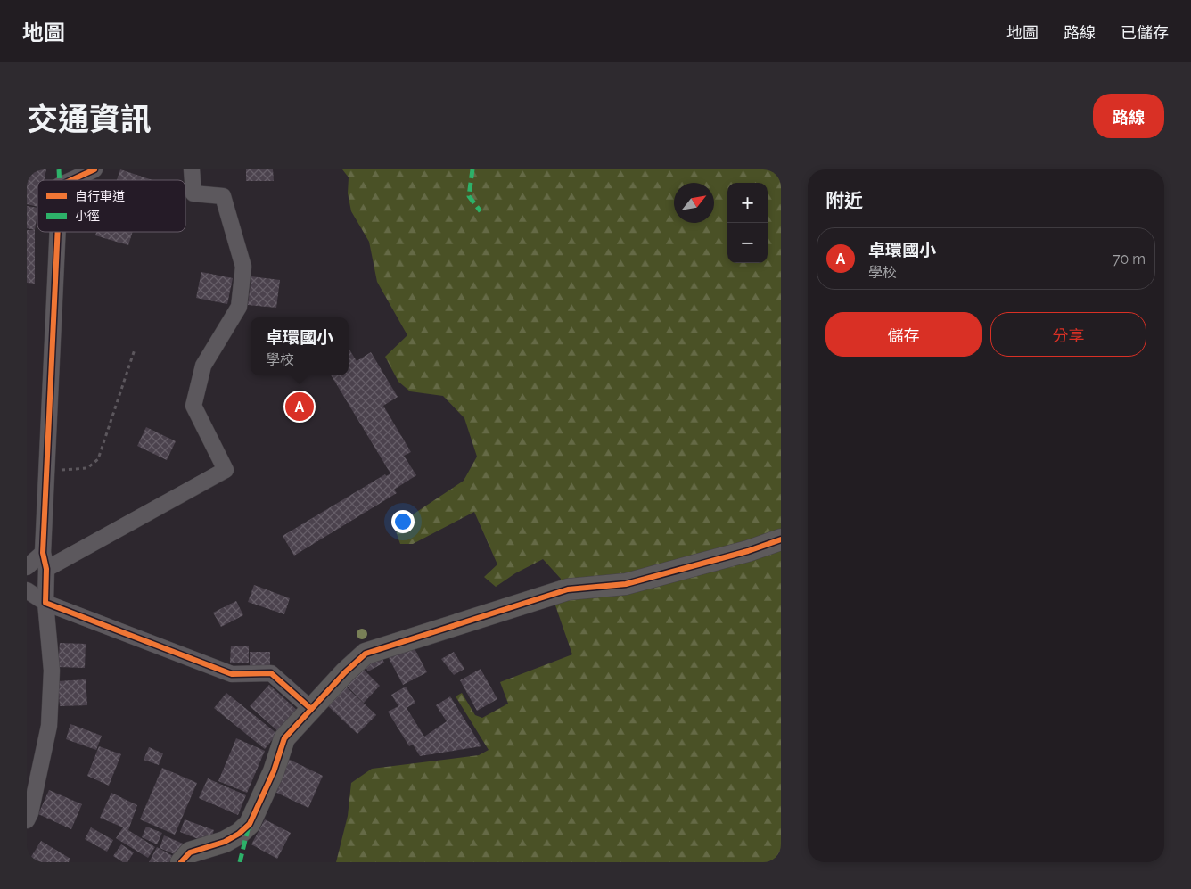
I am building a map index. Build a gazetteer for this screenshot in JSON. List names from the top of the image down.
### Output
{
  "legend": ["自行車道", "小徑"],
  "north": "top right",
  "page": {
    "header": "地圖",
    "nav": ["地圖", "路線", "已儲存"],
    "title": "交通資訊",
    "buttons": [
      "路線",
      ["儲存", "分享"]
    ],
    "heading": "附近",
    "map_buttons": ["+", "−"],
    "list": [
      {
        "mark": "A",
        "name": "卓環國小",
        "note": "學校",
        "value": "70 m"
      }
    ],
    "popup": ["卓環國小", "學校"],
    "pins": "A"
  }
}
